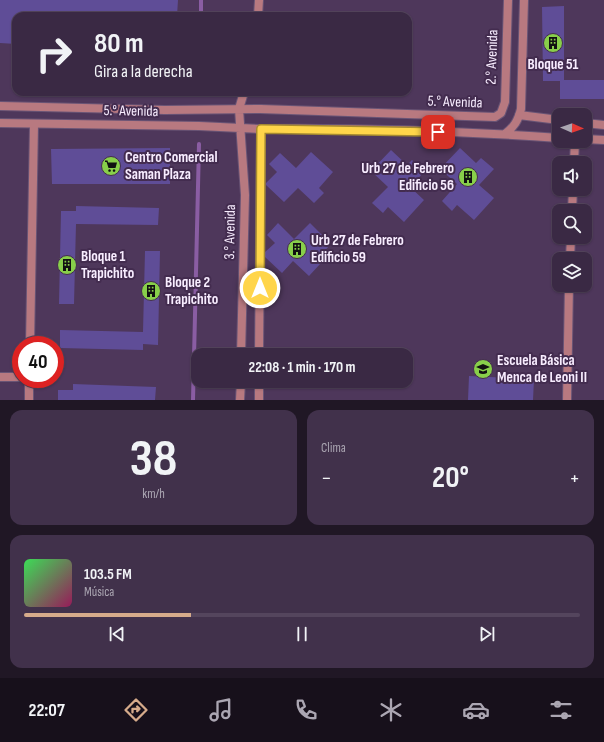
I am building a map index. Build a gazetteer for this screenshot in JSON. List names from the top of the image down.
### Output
{
  "streets": {
    "street": ["2.° Avenida", "5.° Avenida", "3.° Avenida"]
  },
  "crossings": [
    ["2.° Avenida", "5.° Avenida"],
    ["5.° Avenida", "3.° Avenida"]
  ],
  "places": {
    "building": [
      "Bloque 51",
      "Urb 27 de Febrero Edificio 56",
      "Urb 27 de Febrero Edificio 59",
      "Bloque 1 Trapichito",
      "Bloque 2 Trapichito"
    ],
    "supermarket": ["Centro Comercial Saman Plaza"],
    "school or university": ["Escuela Básica Menca de Leoni II"]
  },
  "north": "right",
  "page": {
    "turn": ["80 m", "Gira a la derecha"],
    "limit": "40",
    "trip": "22:08 · 1 min · 170 m",
    "tile": [
      ["38", "km/h"],
      "Clima"
    ],
    "heat": ["−", "20°", "+"],
    "song": ["103.5 FM", "Música"],
    "tabs": "22:07"
  }
}
